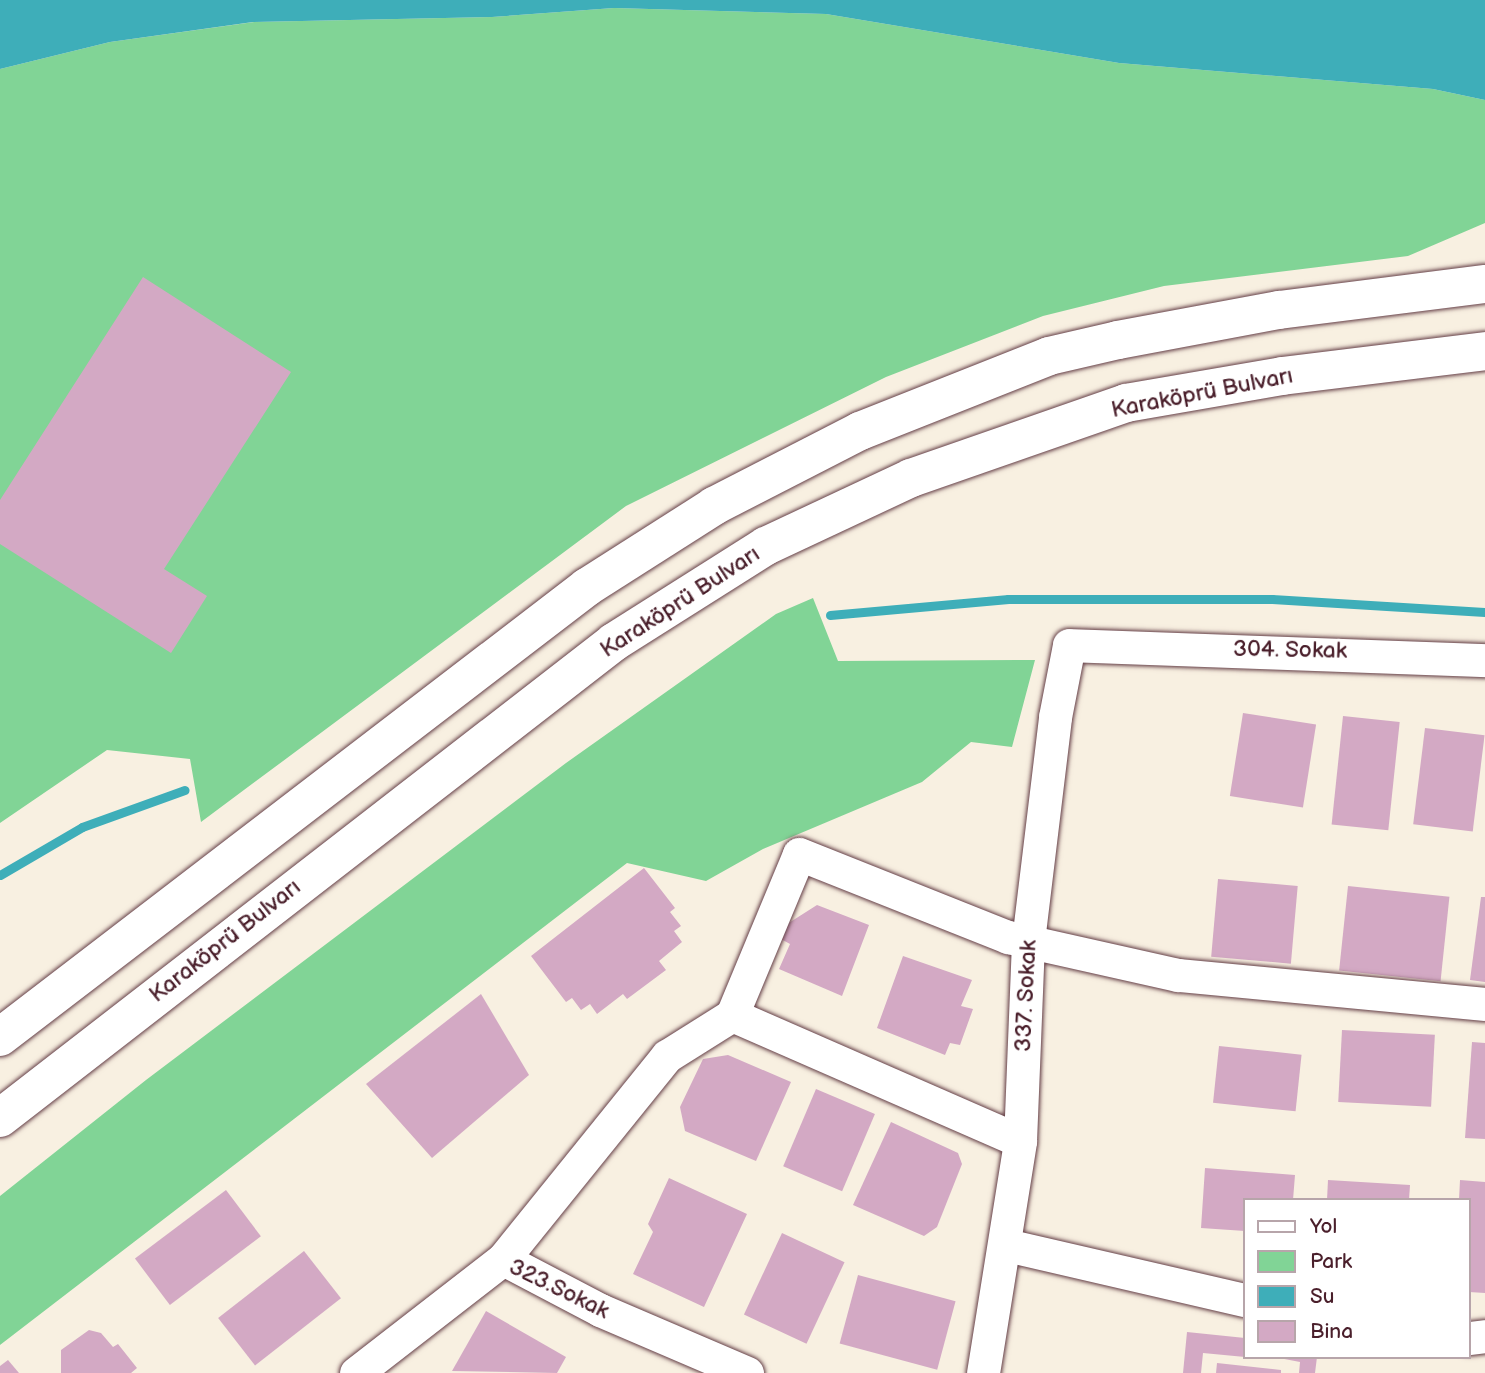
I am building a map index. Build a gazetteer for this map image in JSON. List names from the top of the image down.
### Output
{
  "streets": {
    "highway": ["Karaköprü Bulvarı"],
    "street": ["304. Sokak", "337. Sokak", "323.Sokak"]
  },
  "crossings": [
    ["304. Sokak", "337. Sokak"]
  ],
  "legend": [
    "Yol",
    "Park",
    "Su",
    "Bina"
  ]
}
